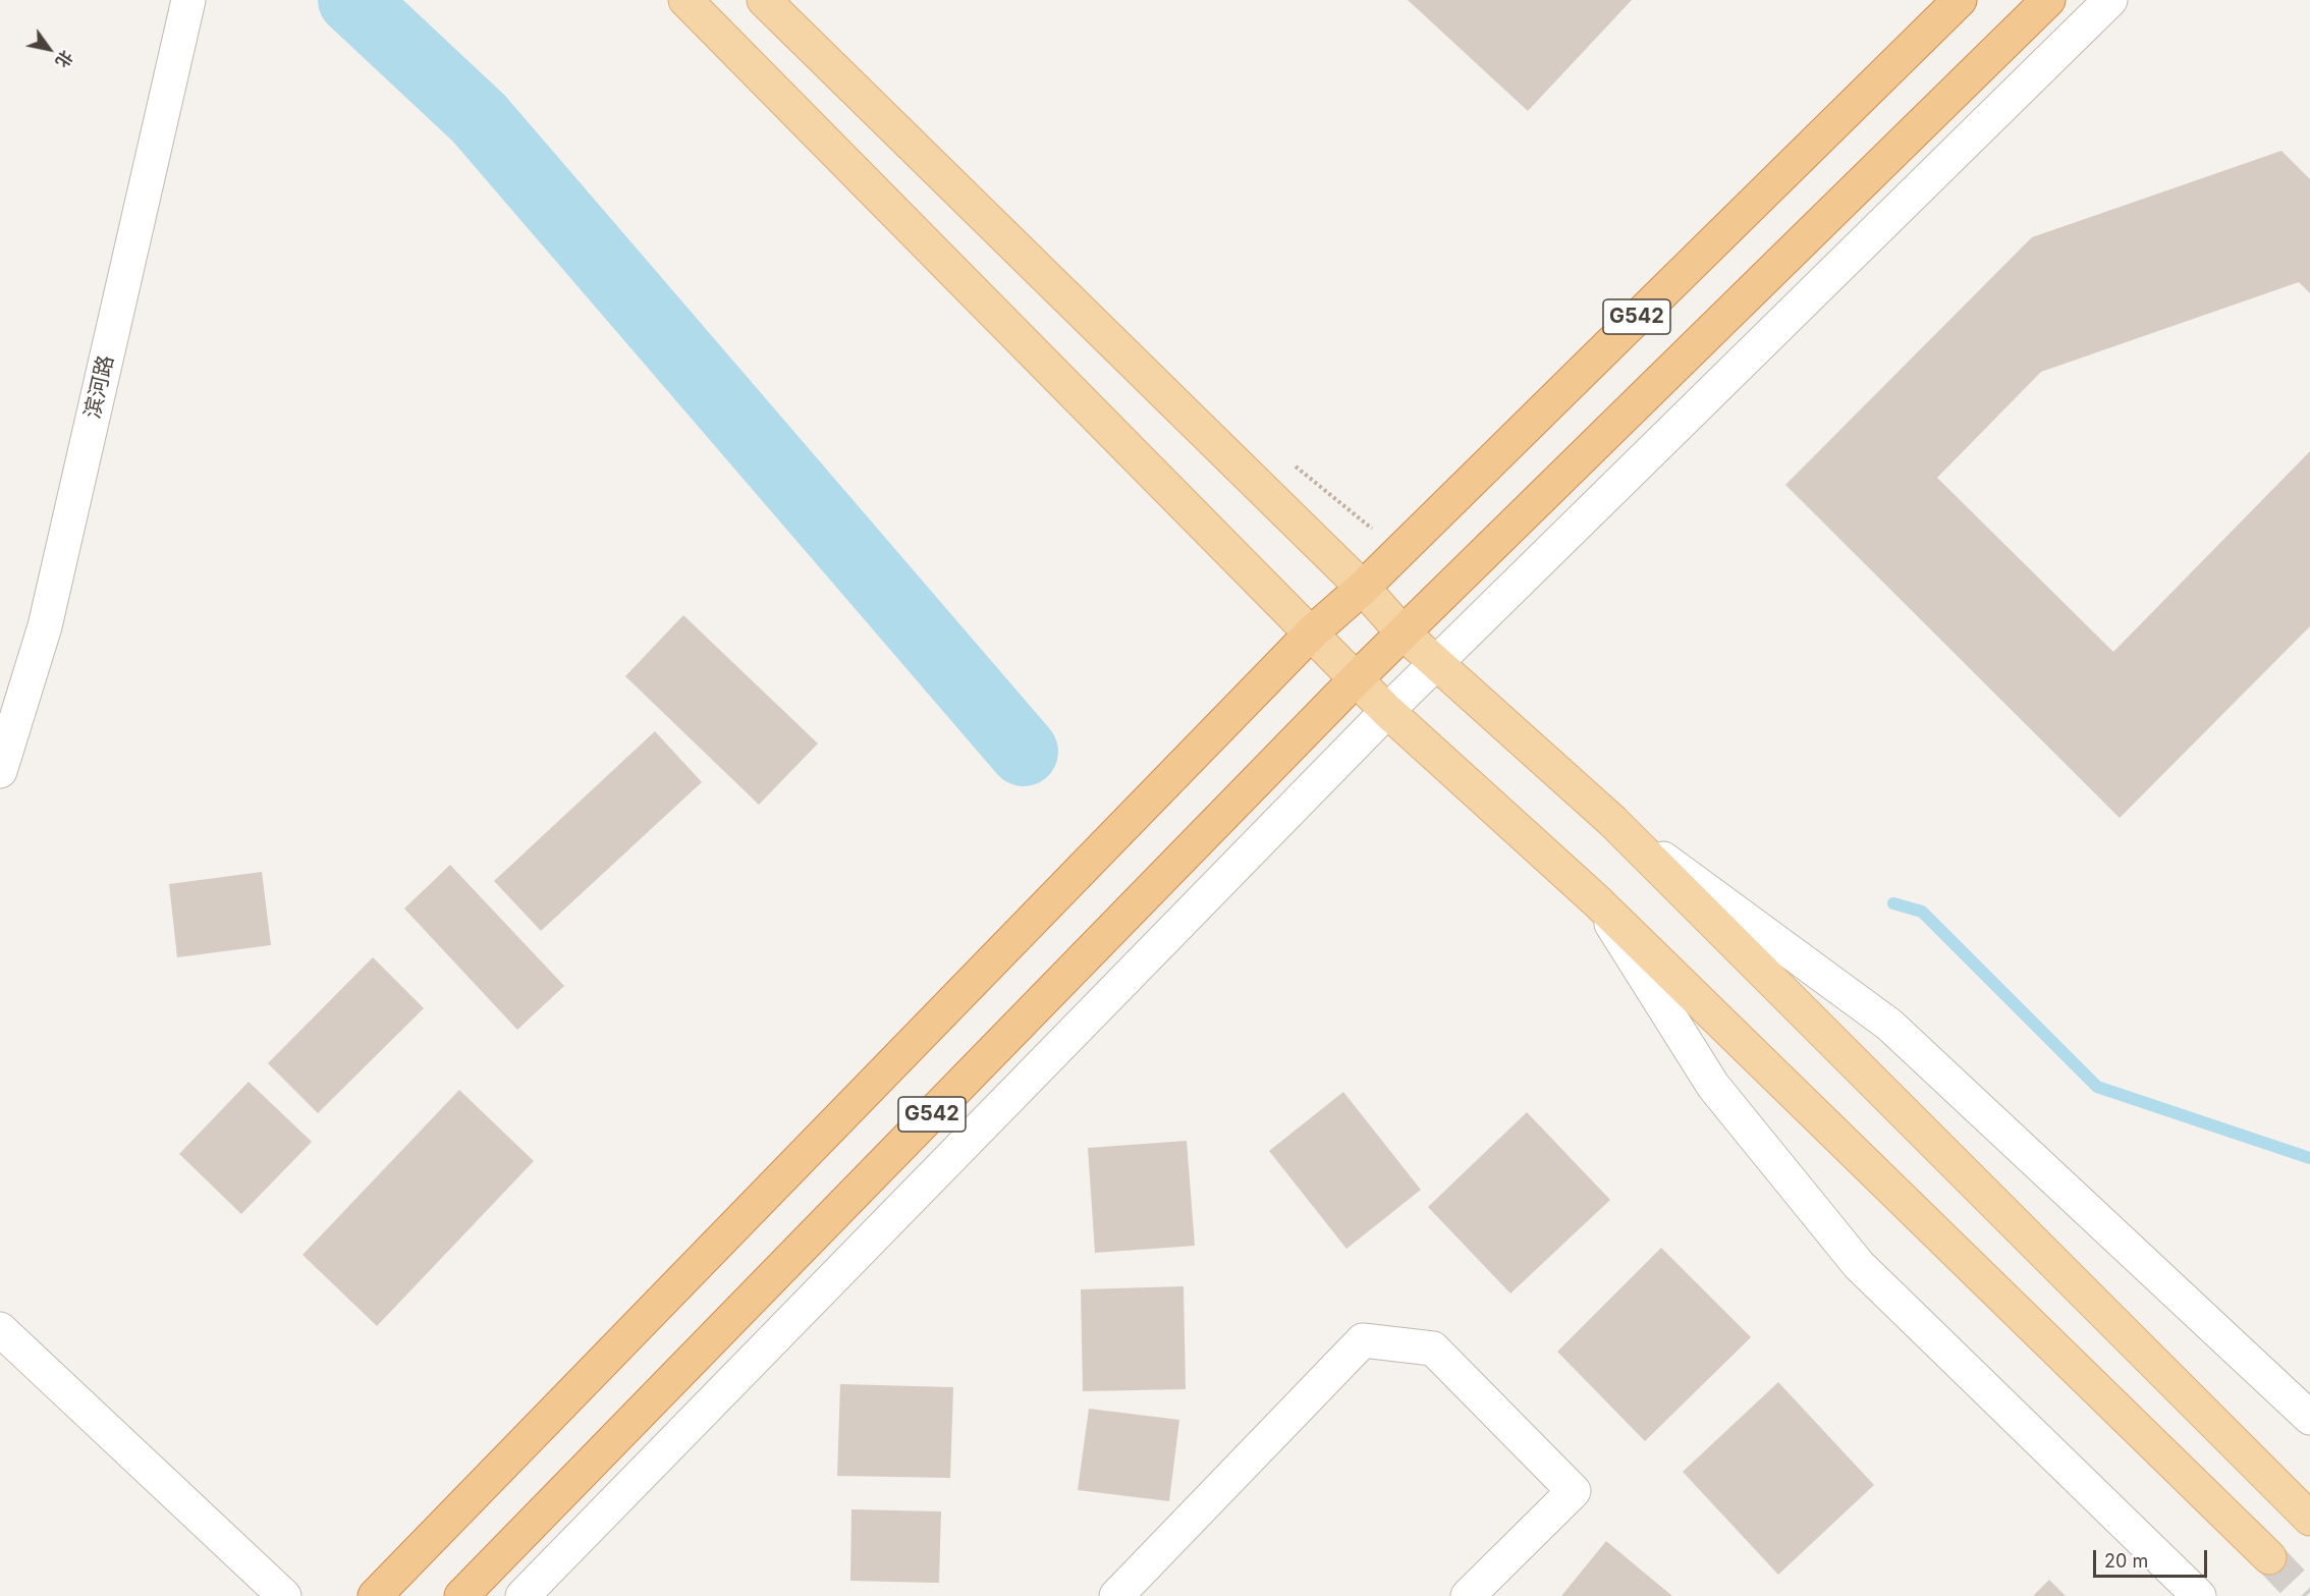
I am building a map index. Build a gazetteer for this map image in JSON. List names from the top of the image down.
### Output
{
  "streets": {
    "highway": ["G542"],
    "street": ["滨河路"]
  },
  "scale_bar": "20 m",
  "north": "bottom right"
}
